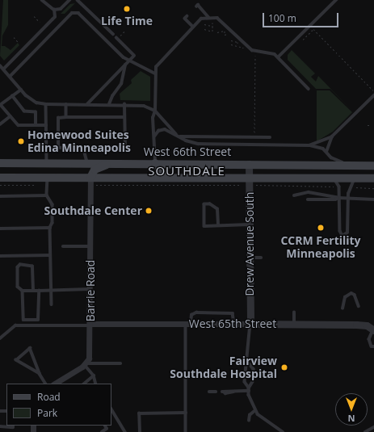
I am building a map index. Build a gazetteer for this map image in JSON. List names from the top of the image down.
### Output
{
  "streets": {
    "main road": ["West 66th Street"],
    "street": ["Drew Avenue South", "Barrie Road", "West 65th Street"]
  },
  "crossings": [
    ["West 66th Street", "Drew Avenue South"],
    ["Drew Avenue South", "West 65th Street"],
    ["Barrie Road", "West 65th Street"]
  ],
  "districts": ["SOUTHDALE"],
  "places": [
    "Life Time",
    "Homewood Suites Edina Minneapolis",
    "Southdale Center",
    "CCRM Fertility Minneapolis",
    "Fairview Southdale Hospital"
  ],
  "legend": ["Road", "Park"],
  "scale_bar": "100 m",
  "north": "bottom"
}
